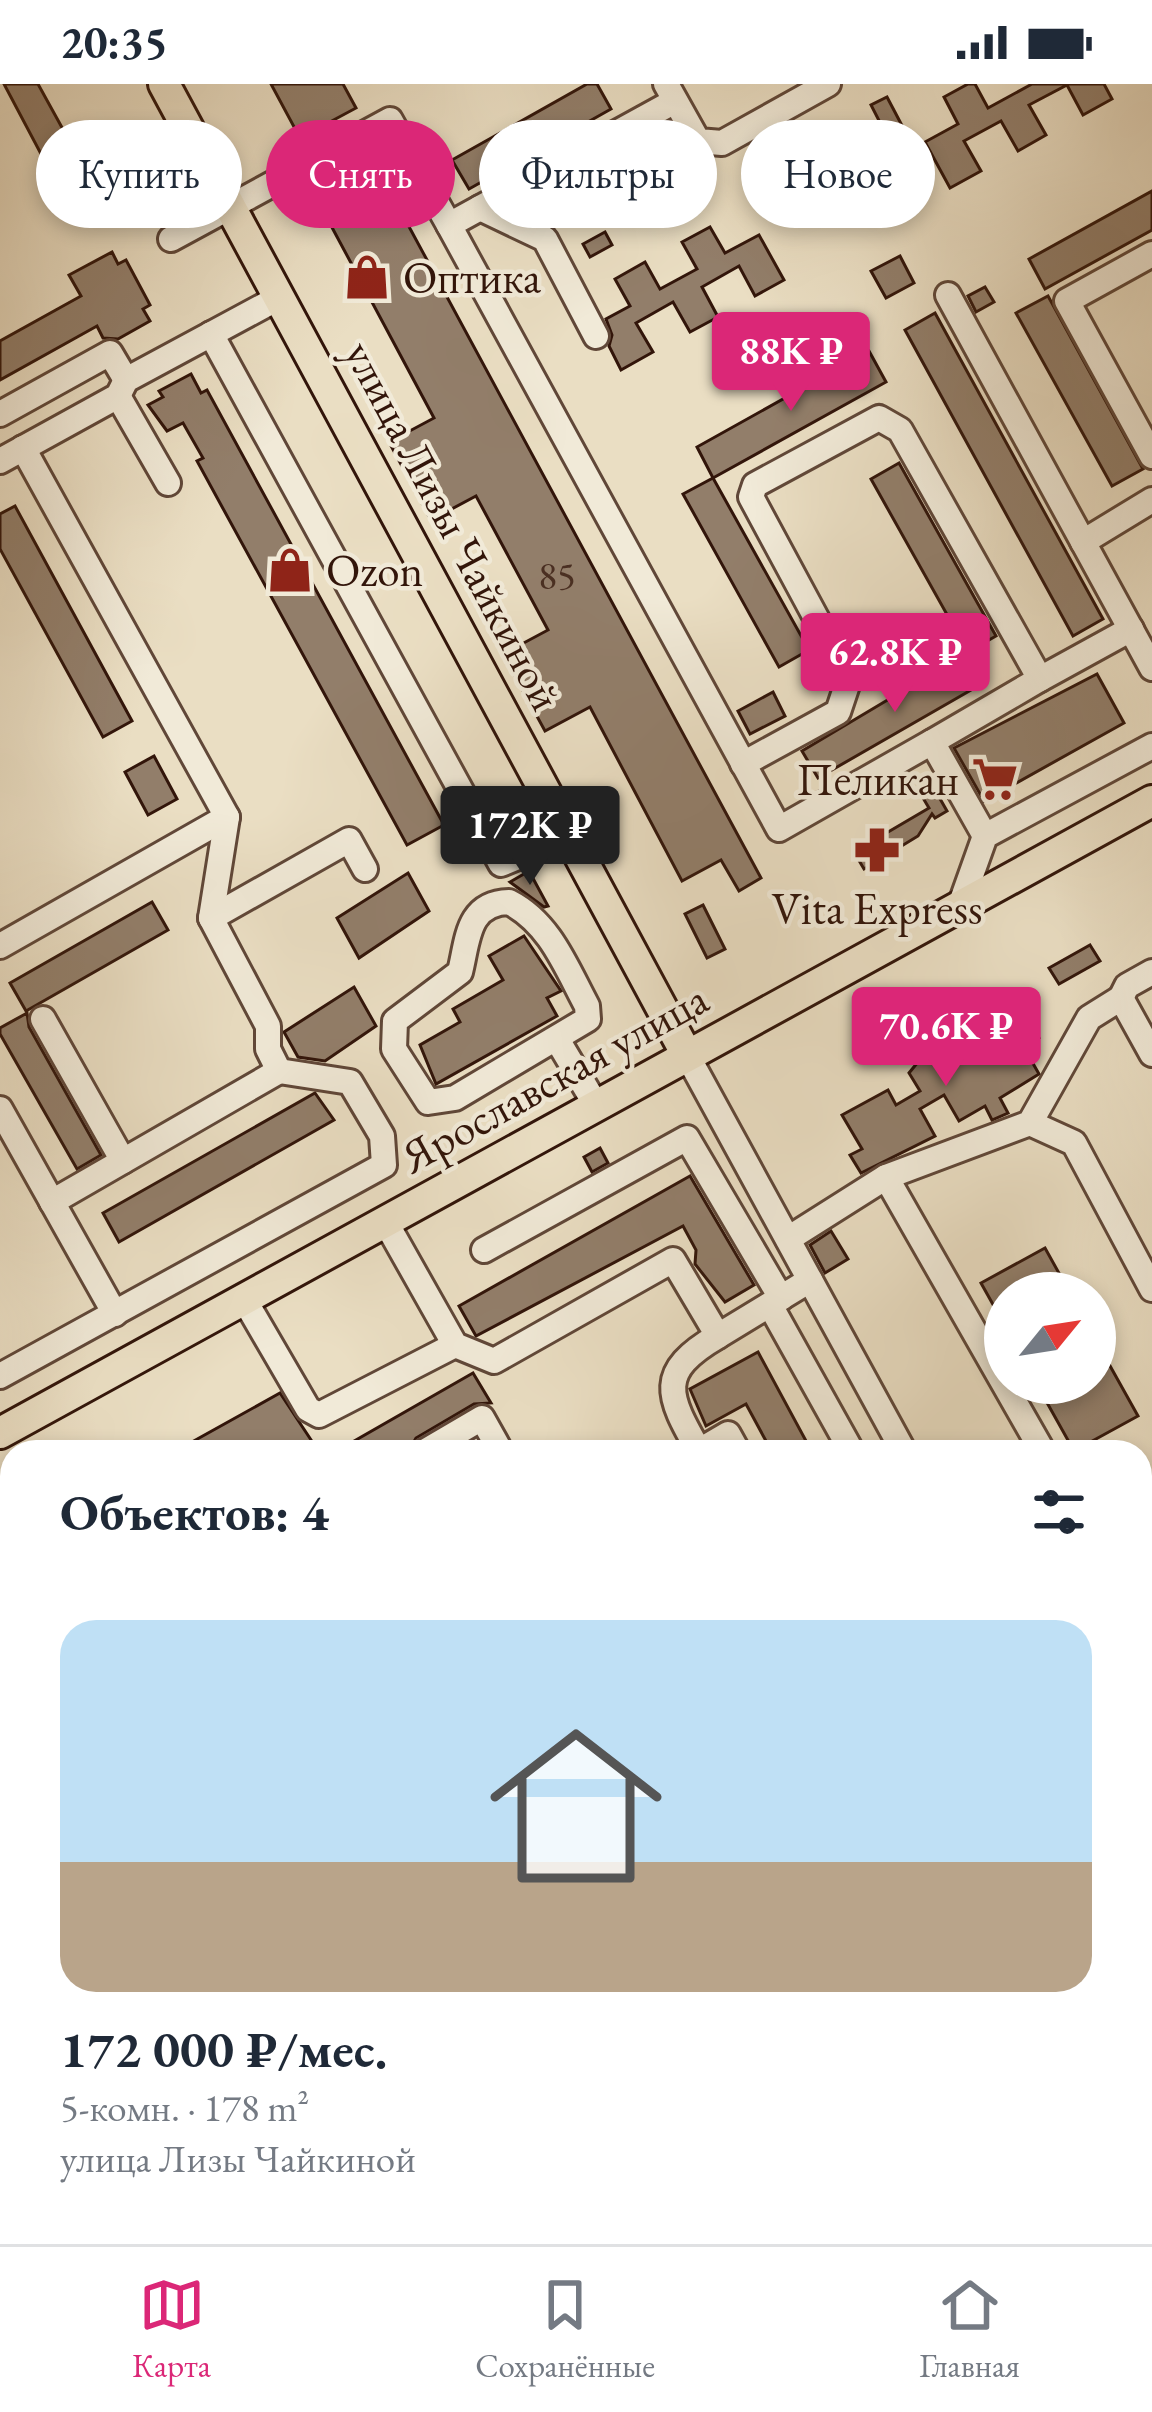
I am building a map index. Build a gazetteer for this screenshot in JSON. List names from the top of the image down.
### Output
{
  "streets": {
    "main road": ["улица Лизы Чайкиной", "Ярославская улица"]
  },
  "crossings": [
    ["улица Лизы Чайкиной", "Ярославская улица"]
  ],
  "places": {
    "shop": ["Оптика", "Ozon"],
    "supermarket": ["Пеликан"],
    "pharmacy": ["Vita Express"]
  },
  "house_numbers": ["85"],
  "north": "top right",
  "page": {
    "status": "20:35",
    "chip": [
      "Купить",
      "Снять",
      "Фильтры",
      "Новое"
    ],
    "price": [
      "88K ₽",
      "62.8K ₽",
      "172K ₽",
      "70.6K ₽"
    ],
    "heading": "Объектов: 4",
    "list": [
      {
        "name": "172 000 ₽/мес.",
        "note": "5-комн. · 178 m² · улица Лизы Чайкиной"
      }
    ],
    "tabs": ["Карта", "Сохранённые", "Главная"]
  }
}
